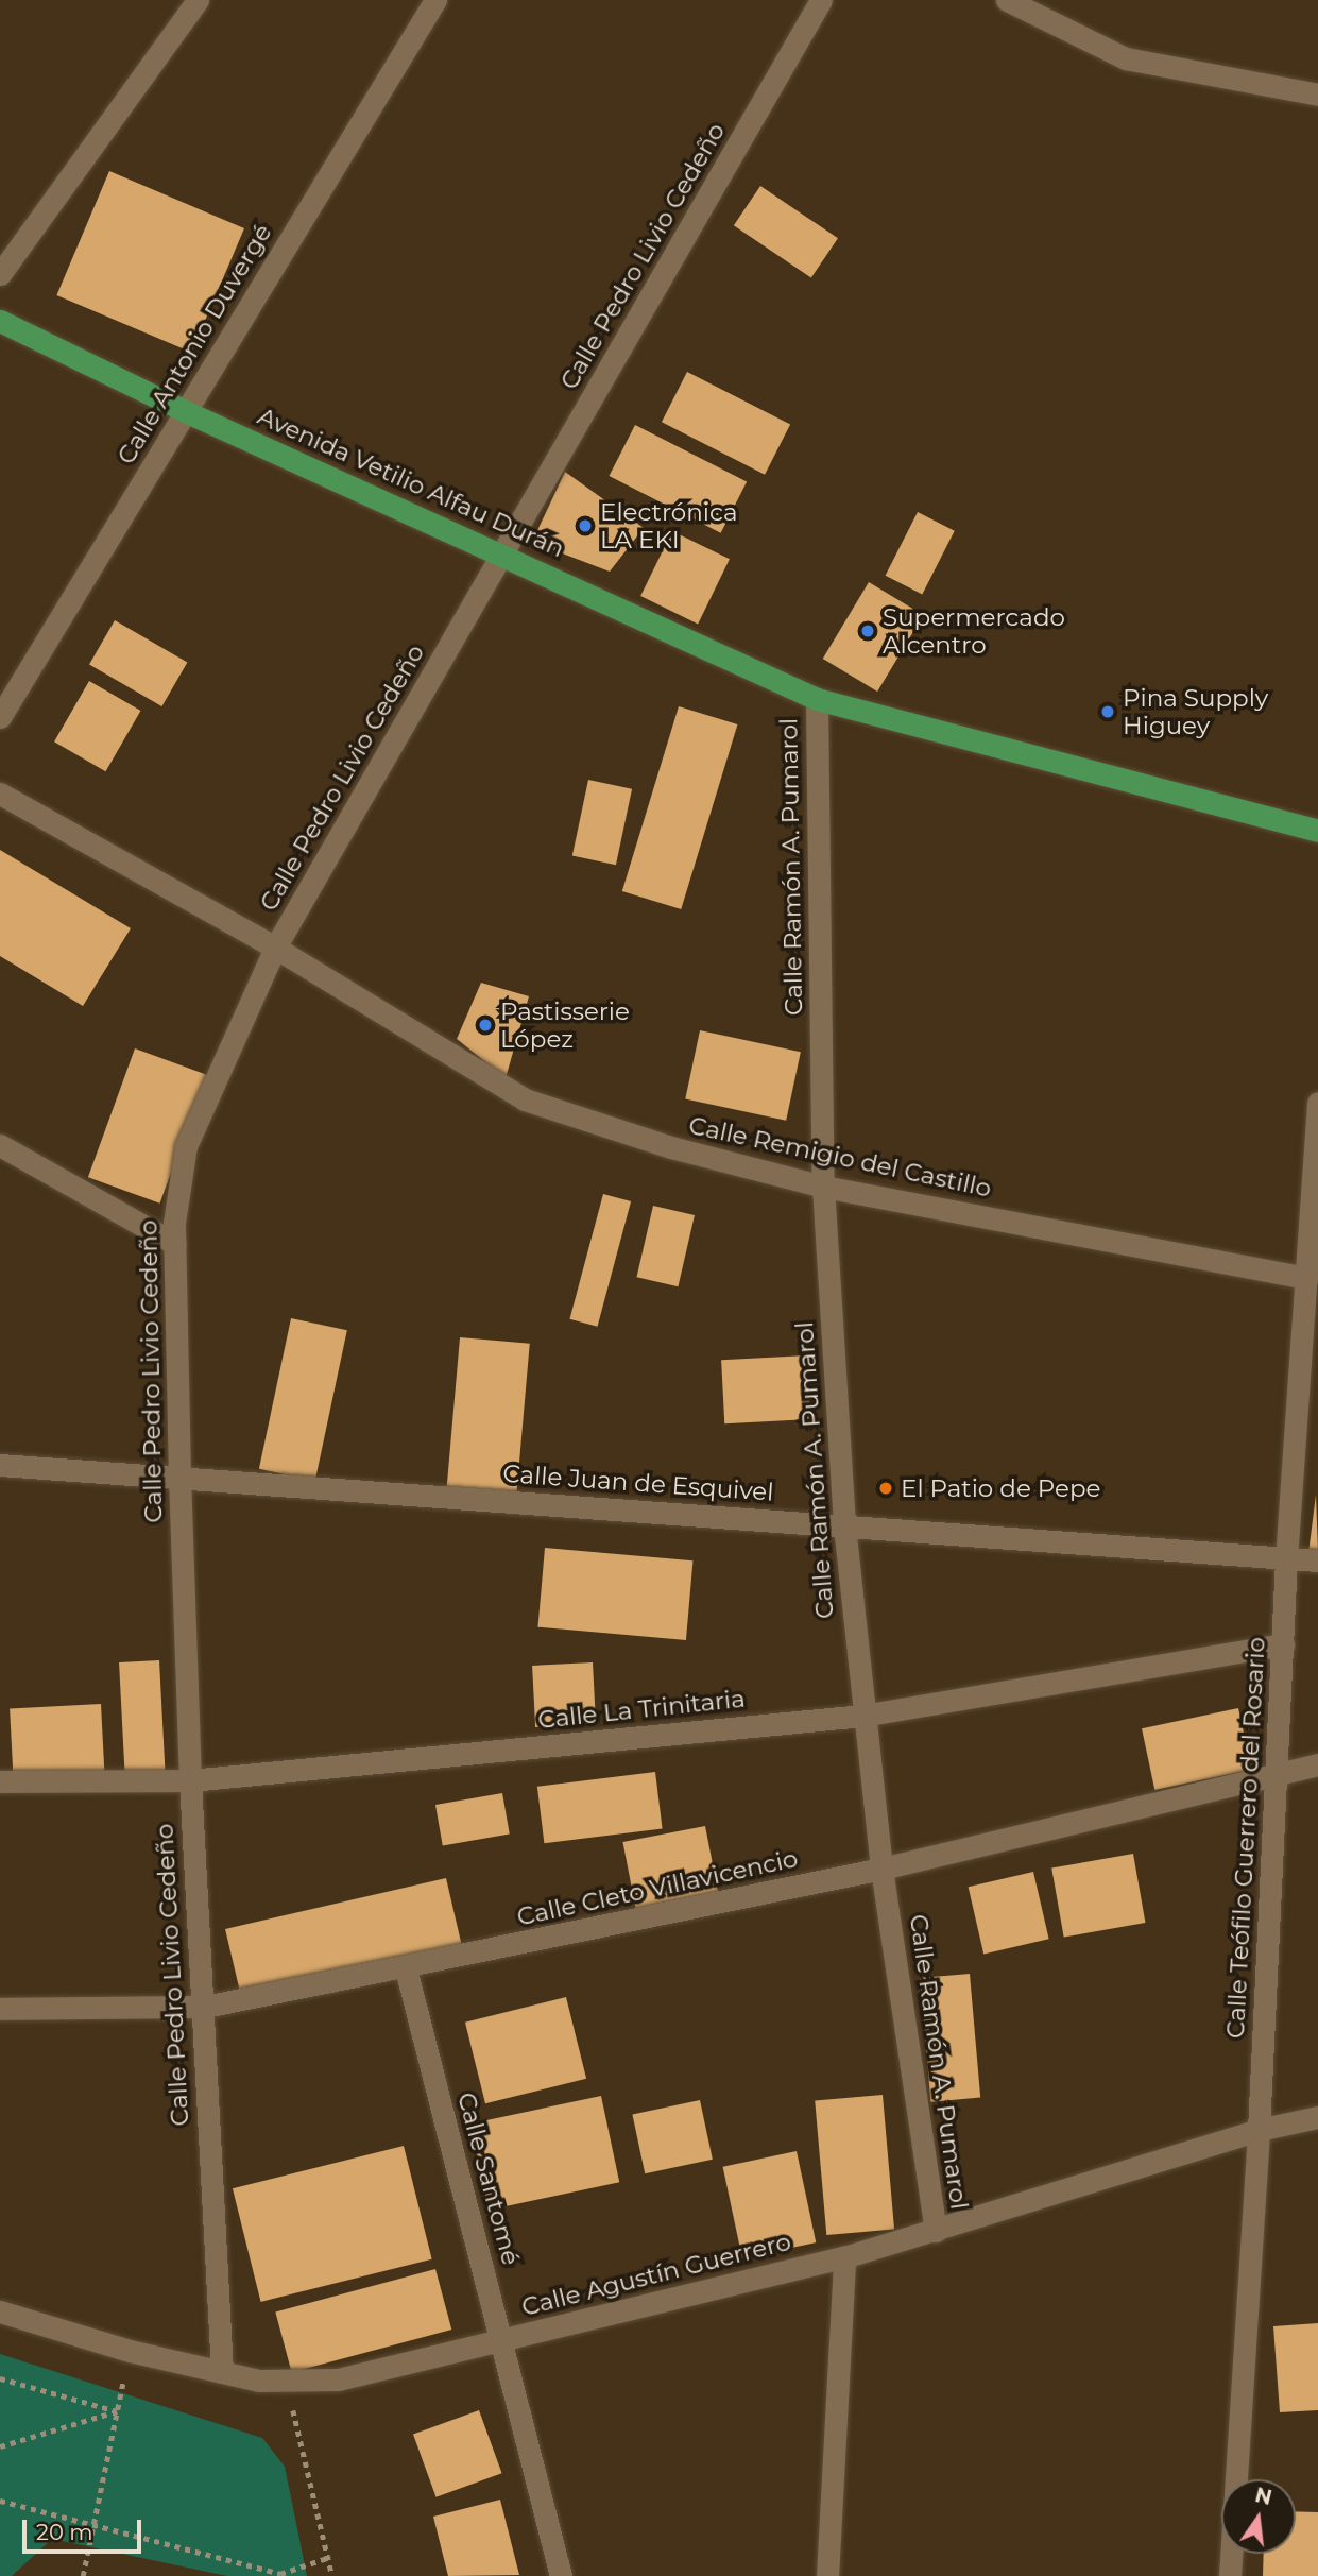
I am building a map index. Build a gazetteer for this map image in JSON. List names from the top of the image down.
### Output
{
  "streets": {
    "main road": ["Avenida Vetilio Alfau Durán"],
    "street": [
      "Calle Pedro Livio Cedeño",
      "Calle Antonio Duvergé",
      "Calle Ramón A. Pumarol",
      "Calle Remigio del Castillo",
      "Calle Juan de Esquivel",
      "Calle La Trinitaria",
      "Calle Teófilo Guerrero del Rosario",
      "Calle Cleto Villavicencio",
      "Calle Santomé",
      "Calle Agustín Guerrero"
    ]
  },
  "crossings": [
    ["Calle Pedro Livio Cedeño", "Avenida Vetilio Alfau Durán"],
    ["Calle Pedro Livio Cedeño", "Calle Remigio del Castillo"],
    ["Calle Pedro Livio Cedeño", "Calle Juan de Esquivel"],
    ["Calle Pedro Livio Cedeño", "Calle La Trinitaria"],
    ["Calle Pedro Livio Cedeño", "Calle Cleto Villavicencio"],
    ["Calle Pedro Livio Cedeño", "Calle Agustín Guerrero"],
    ["Calle Antonio Duvergé", "Avenida Vetilio Alfau Durán"],
    ["Avenida Vetilio Alfau Durán", "Calle Ramón A. Pumarol"],
    ["Calle Ramón A. Pumarol", "Calle Remigio del Castillo"],
    ["Calle Ramón A. Pumarol", "Calle Juan de Esquivel"],
    ["Calle Ramón A. Pumarol", "Calle La Trinitaria"],
    ["Calle Ramón A. Pumarol", "Calle Cleto Villavicencio"],
    ["Calle Ramón A. Pumarol", "Calle Agustín Guerrero"],
    ["Calle Remigio del Castillo", "Calle Teófilo Guerrero del Rosario"],
    ["Calle Juan de Esquivel", "Calle Teófilo Guerrero del Rosario"],
    ["Calle La Trinitaria", "Calle Teófilo Guerrero del Rosario"],
    ["Calle Teófilo Guerrero del Rosario", "Calle Cleto Villavicencio"],
    ["Calle Teófilo Guerrero del Rosario", "Calle Agustín Guerrero"],
    ["Calle Cleto Villavicencio", "Calle Santomé"],
    ["Calle Santomé", "Calle Agustín Guerrero"]
  ],
  "places": [
    "Electrónica LA EKI",
    "Supermercado Alcentro",
    "Pina Supply Higuey",
    "Pastisserie López",
    "El Patio de Pepe"
  ],
  "scale_bar": "20 m",
  "north": "top"
}
